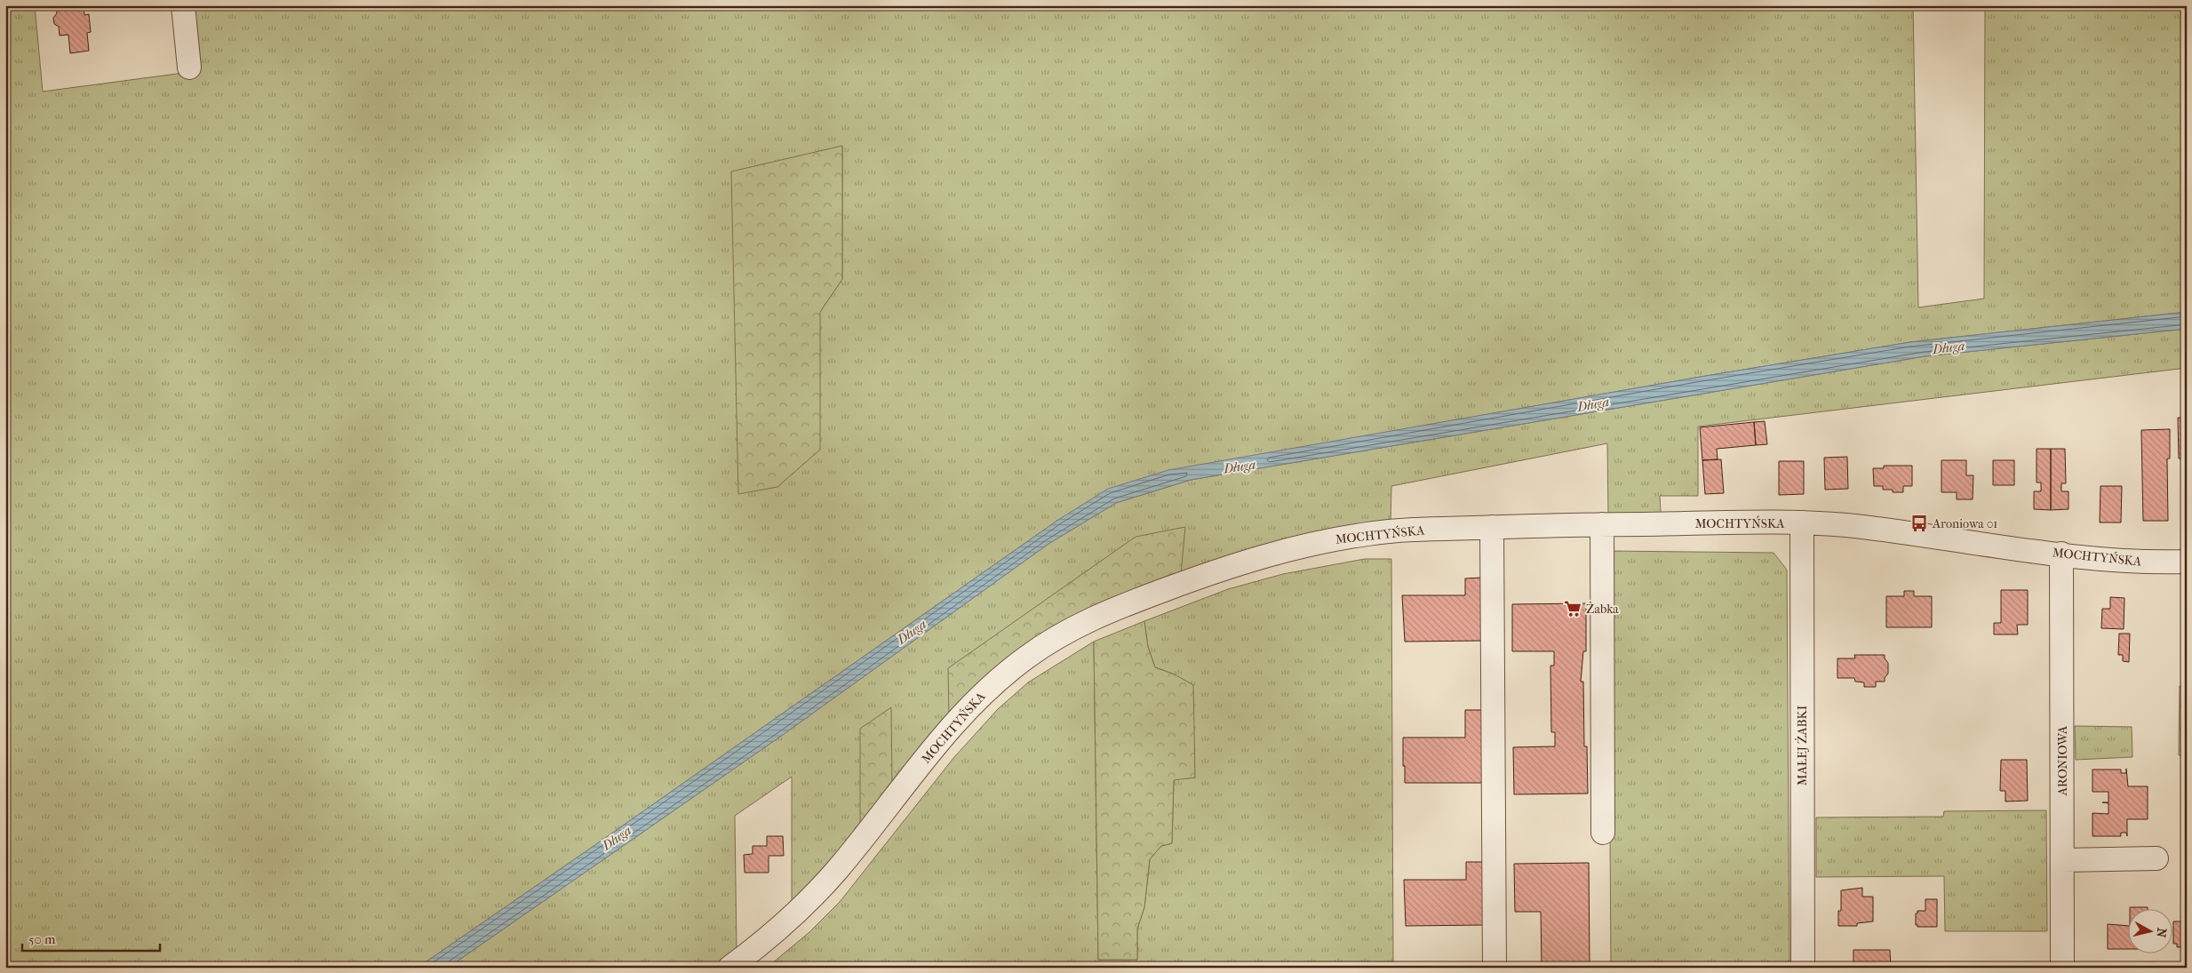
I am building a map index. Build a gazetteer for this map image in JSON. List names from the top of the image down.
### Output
{
  "streets": {
    "street": ["MOCHTYŃSKA", "MAŁEJ ŻABKI", "ARONIOWA"]
  },
  "crossings": [
    ["MOCHTYŃSKA", "MAŁEJ ŻABKI"],
    ["MOCHTYŃSKA", "ARONIOWA"]
  ],
  "water": ["Długa"],
  "places": {
    "bus stop": ["Aroniowa 01"],
    "supermarket": ["Żabka"]
  },
  "scale_bar": "50 m",
  "north": "right"
}
